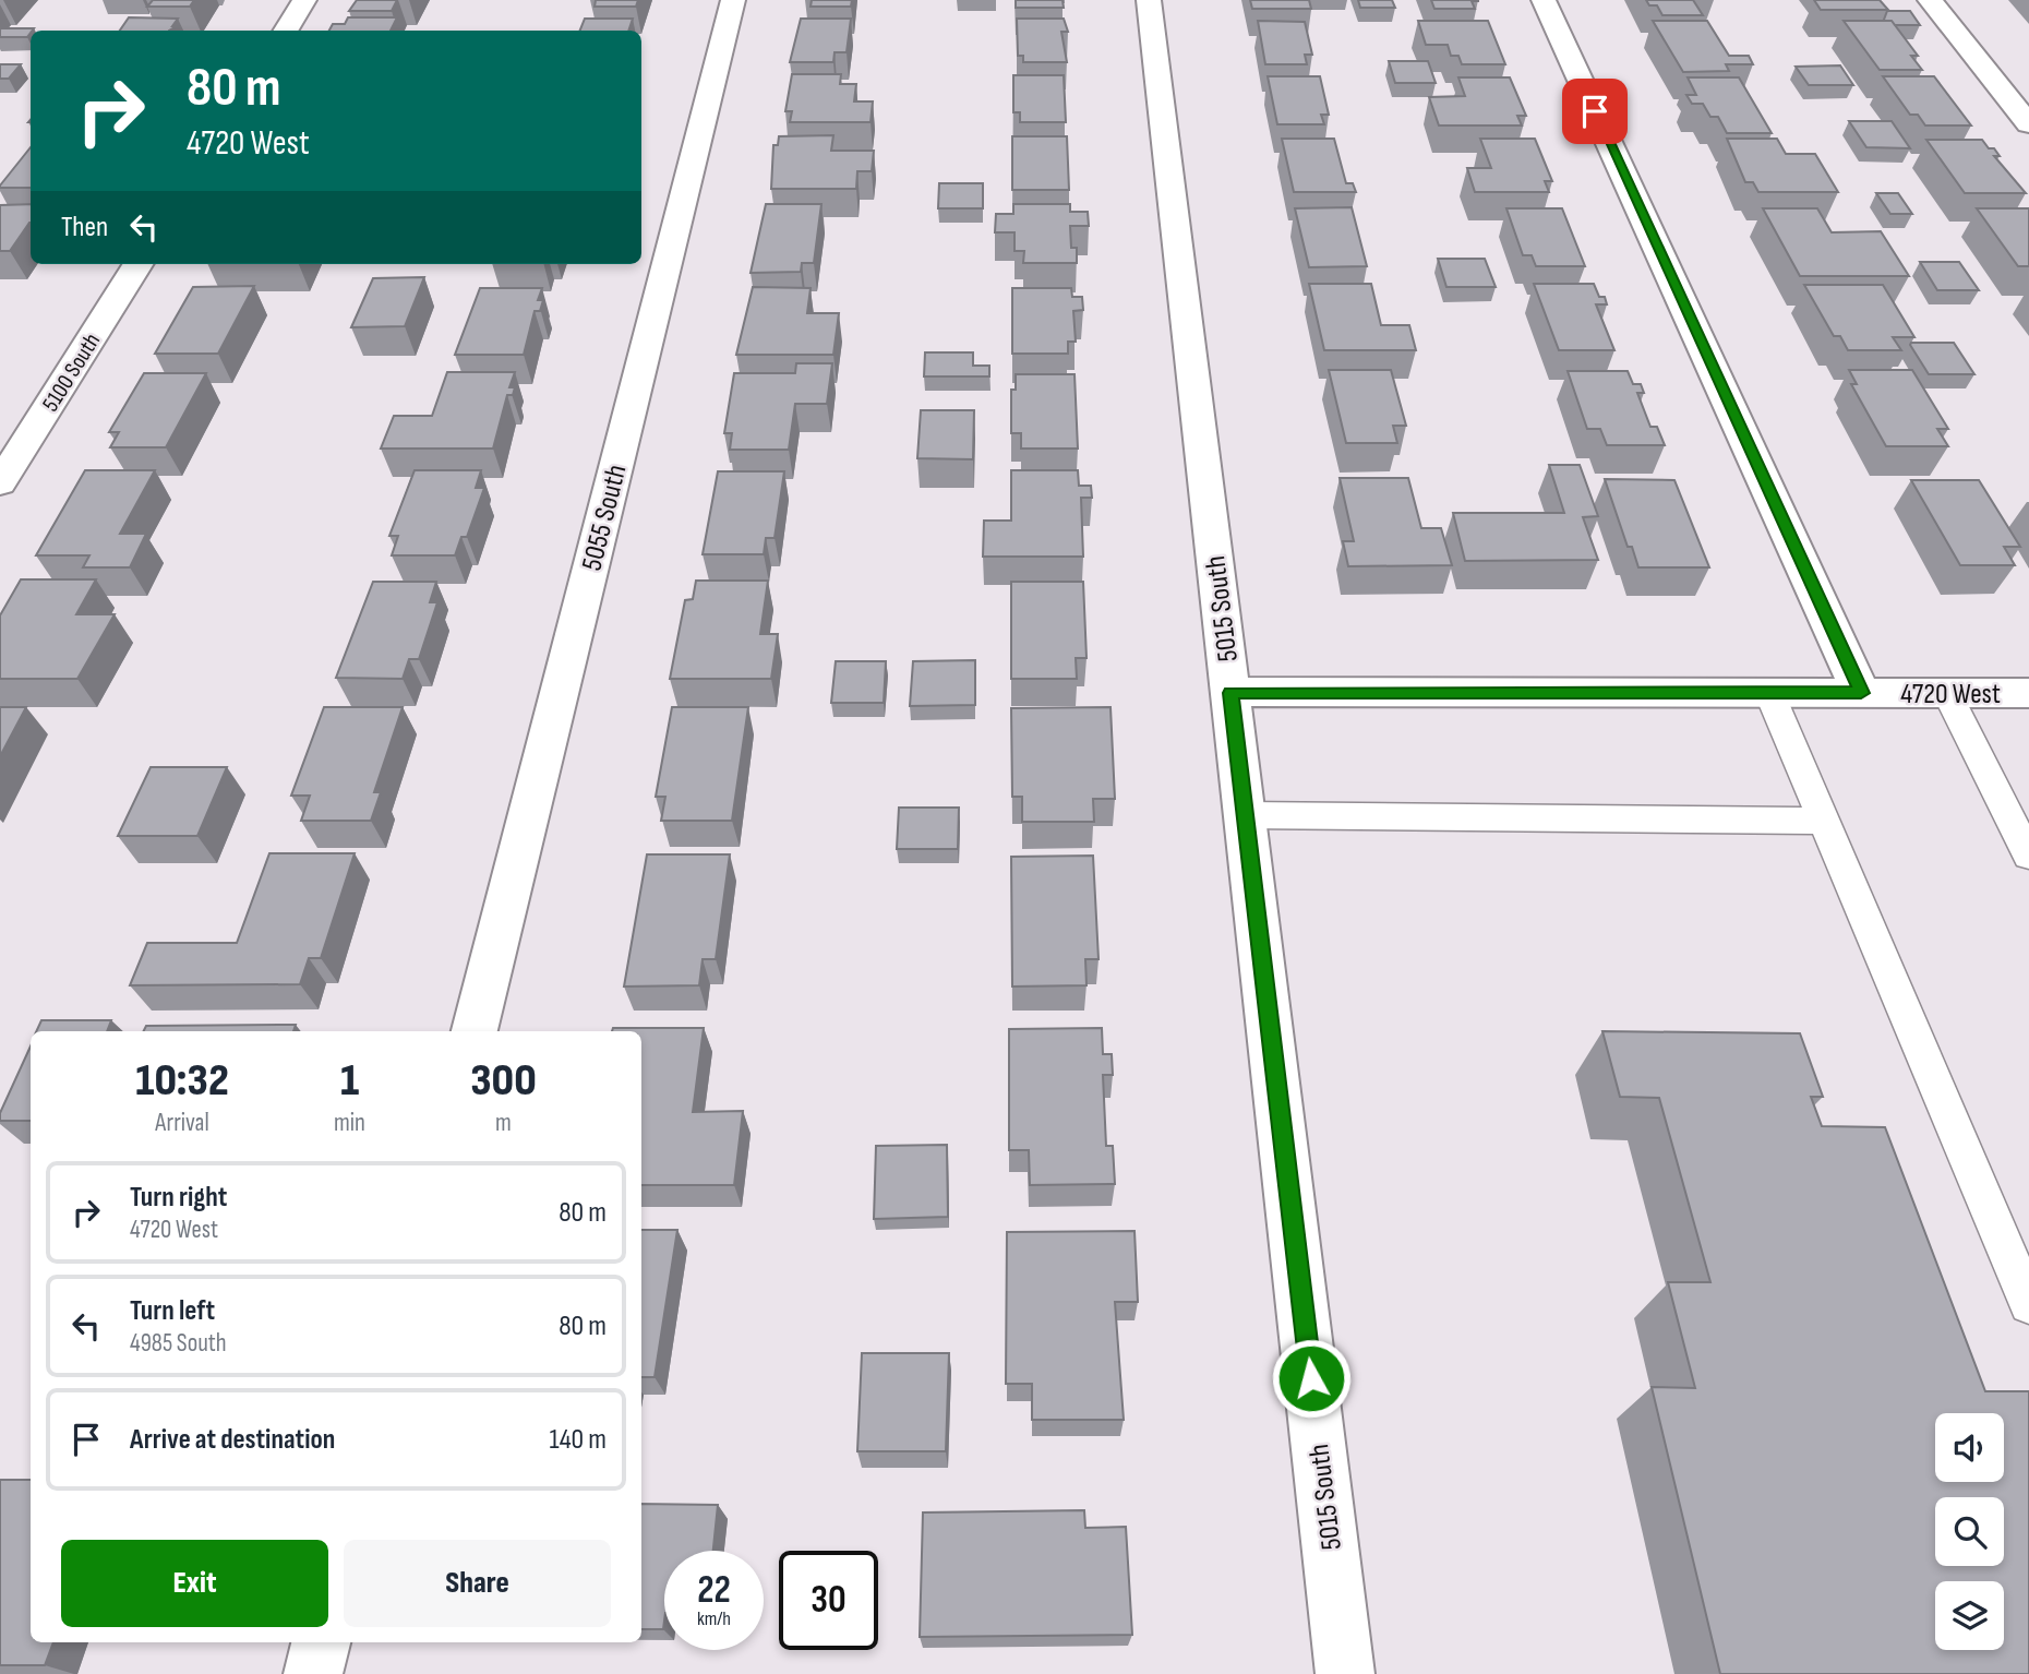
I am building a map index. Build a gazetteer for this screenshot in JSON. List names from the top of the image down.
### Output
{
  "streets": {
    "street": [
      "5100 South",
      "5055 South",
      "5015 South",
      "4720 West"
    ]
  },
  "crossings": [
    ["5015 South", "4720 West"]
  ],
  "page": {
    "turn": ["80 m", "4720 West"],
    "then": "Then",
    "eta": [
      "10:32",
      "Arrival",
      "1",
      "min",
      "300",
      "m"
    ],
    "list": [
      {
        "name": "Turn right",
        "note": "4720 West",
        "value": "80 m"
      },
      {
        "name": "Turn left",
        "note": "4985 South",
        "value": "80 m"
      },
      {
        "name": "Arrive at destination",
        "value": "140 m"
      }
    ],
    "buttons": ["Exit", "Share"],
    "speed": "22 km/h",
    "limit": "30"
  }
}
